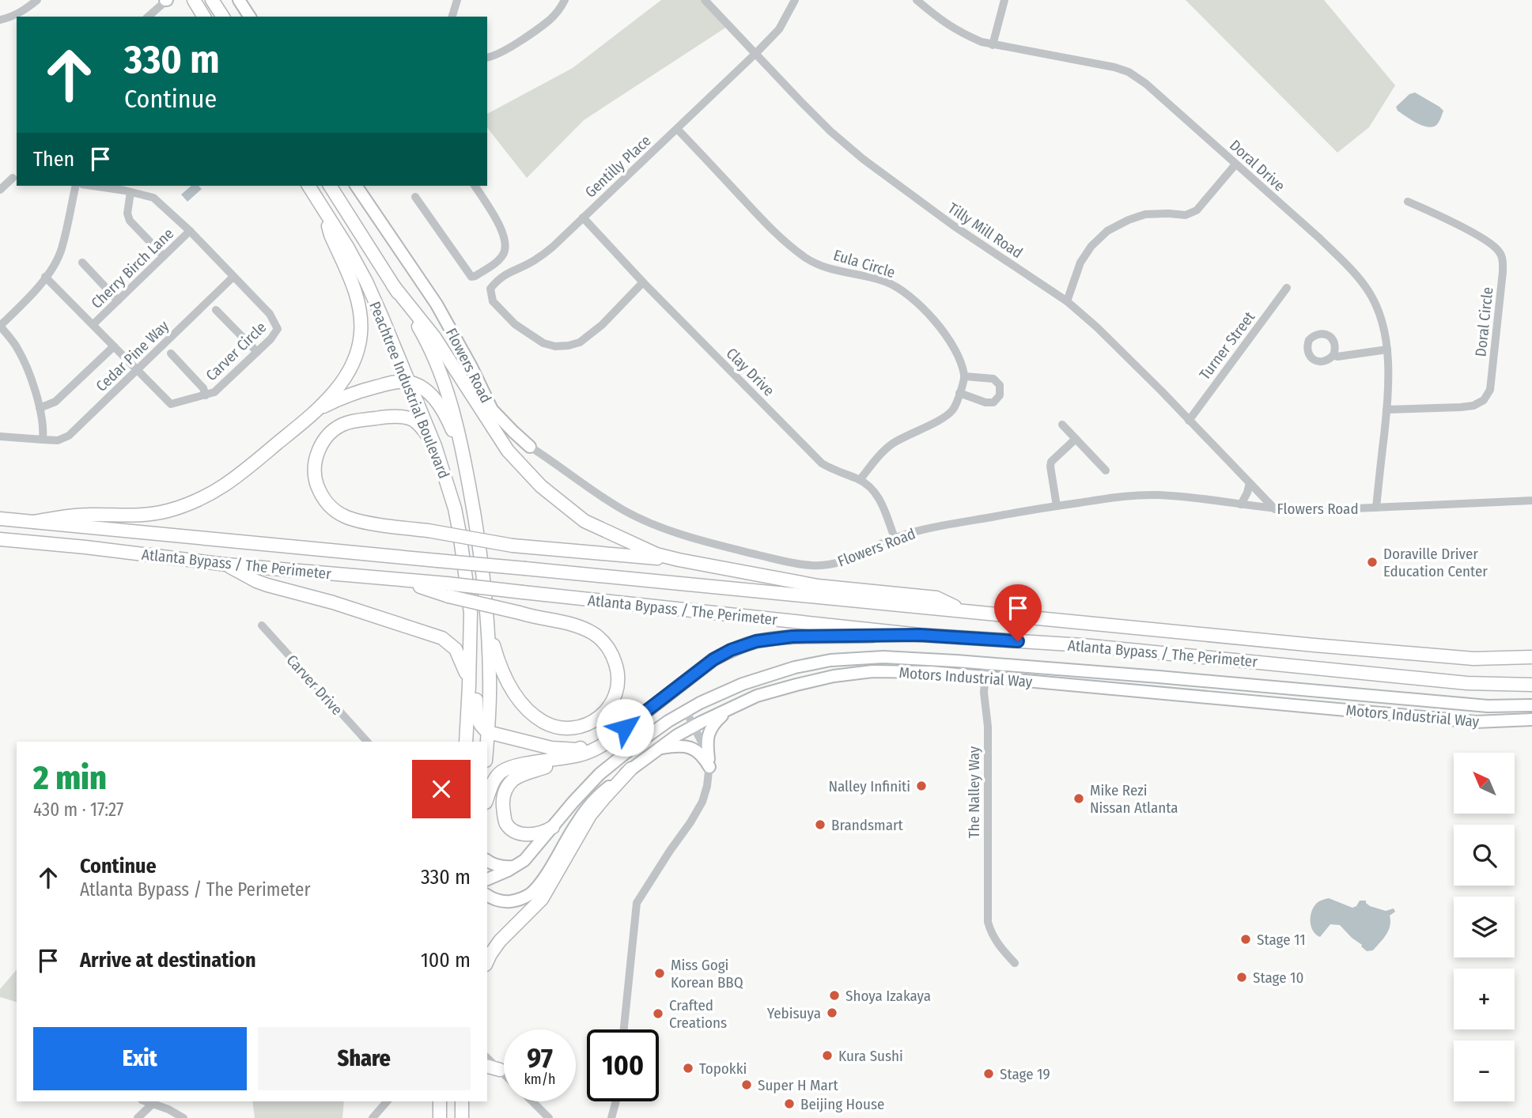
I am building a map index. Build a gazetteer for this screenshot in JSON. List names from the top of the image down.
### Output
{
  "streets": {
    "highway": ["Peachtree Industrial Boulevard", "Atlanta Bypass / The Perimeter"],
    "main road": ["Flowers Road", "Motors Industrial Way"],
    "street": [
      "Doral Drive",
      "Gentilly Place",
      "Tilly Mill Road",
      "Eula Circle",
      "Cherry Birch Lane",
      "Doral Circle",
      "Turner Street",
      "Carver Circle",
      "Cedar Pine Way",
      "Clay Drive",
      "Carver Drive",
      "The Nalley Way"
    ]
  },
  "crossings": [
    ["Doral Drive", "Doral Circle"],
    ["Doral Drive", "Flowers Road"],
    ["Gentilly Place", "Tilly Mill Road"],
    ["Gentilly Place", "Eula Circle"],
    ["Gentilly Place", "Clay Drive"],
    ["Tilly Mill Road", "Turner Street"],
    ["Tilly Mill Road", "Flowers Road"],
    ["Cherry Birch Lane", "Carver Circle"],
    ["Carver Circle", "Cedar Pine Way"],
    ["Flowers Road", "Clay Drive"],
    ["Motors Industrial Way", "The Nalley Way"]
  ],
  "places": [
    "Doraville Driver Education Center",
    "Nalley Infiniti",
    "Mike Rezi Nissan Atlanta",
    "Brandsmart",
    "Stage 11",
    "Miss Gogi Korean BBQ",
    "Stage 10",
    "Shoya Izakaya",
    "Yebisuya",
    "Crafted Creations",
    "Kura Sushi",
    "Topokki",
    "Stage 19",
    "Super H Mart",
    "Beijing House"
  ],
  "north": "top left",
  "page": {
    "turn": ["330 m", "Continue"],
    "then": "Then",
    "heading": ["2 min", "430 m · 17:27"],
    "map_buttons": ["+", "−"],
    "list": [
      {
        "name": "Continue",
        "note": "Atlanta Bypass / The Perimeter",
        "value": "330 m"
      },
      {
        "name": "Arrive at destination",
        "value": "100 m"
      }
    ],
    "buttons": ["Exit", "Share"],
    "speed": "97 km/h",
    "limit": "100"
  }
}
